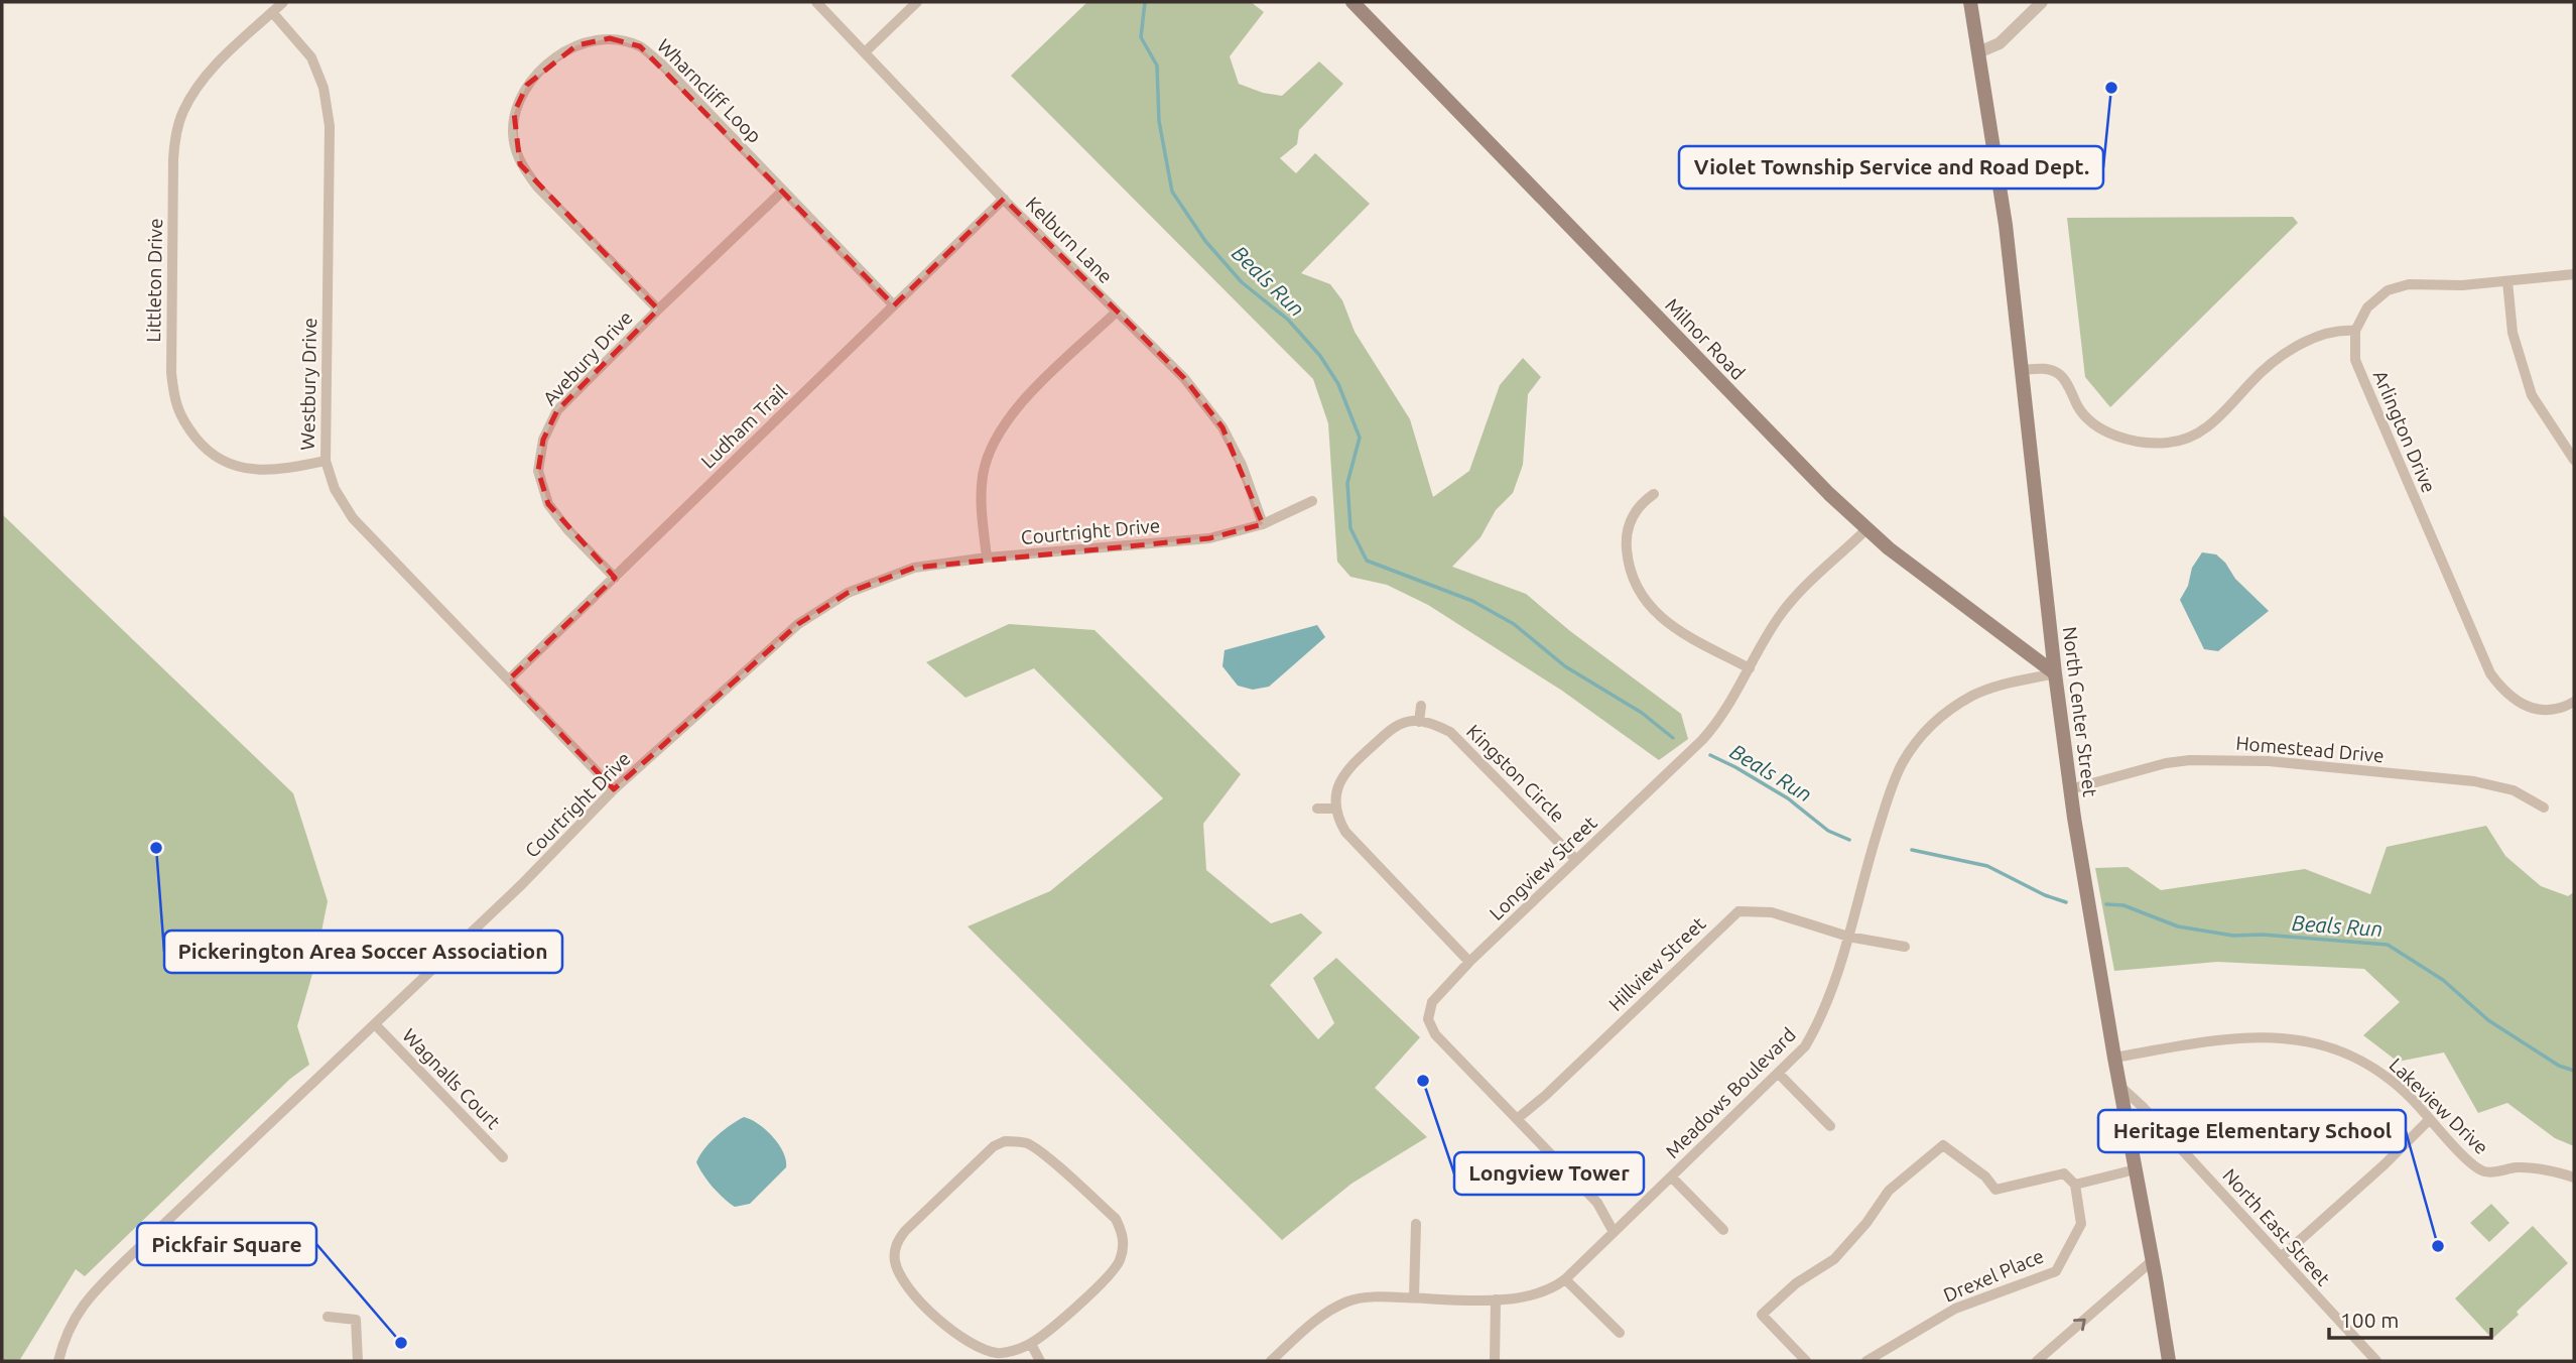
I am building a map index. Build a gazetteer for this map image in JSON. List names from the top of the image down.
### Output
{
  "streets": {
    "main road": ["Milnor Road", "North Center Street"],
    "street": [
      "Wharncliff Loop",
      "Kelburn Lane",
      "Littleton Drive",
      "Avebury Drive",
      "Westbury Drive",
      "Ludham Trail",
      "Arlington Drive",
      "Courtright Drive",
      "Homestead Drive",
      "Kingston Circle",
      "Longview Street",
      "Hillview Street",
      "Wagnalls Court",
      "Meadows Boulevard",
      "Lakeview Drive",
      "North East Street",
      "Drexel Place"
    ]
  },
  "crossings": [
    ["Wharncliff Loop", "Avebury Drive"],
    ["Wharncliff Loop", "Ludham Trail"],
    ["Kelburn Lane", "Ludham Trail"],
    ["Kelburn Lane", "Courtright Drive"],
    ["Littleton Drive", "Westbury Drive"],
    ["Milnor Road", "North Center Street"],
    ["Milnor Road", "Longview Street"],
    ["Milnor Road", "Meadows Boulevard"],
    ["Avebury Drive", "Ludham Trail"],
    ["Westbury Drive", "Ludham Trail"],
    ["Westbury Drive", "Courtright Drive"],
    ["Courtright Drive", "Wagnalls Court"],
    ["North Center Street", "Homestead Drive"],
    ["North Center Street", "Meadows Boulevard"],
    ["North Center Street", "Lakeview Drive"],
    ["North Center Street", "North East Street"],
    ["Kingston Circle", "Longview Street"],
    ["Longview Street", "Hillview Street"],
    ["Longview Street", "Meadows Boulevard"],
    ["Hillview Street", "Meadows Boulevard"]
  ],
  "water": ["Beals Run"],
  "places": [
    "Violet Township Service and Road Dept.",
    "Pickerington Area Soccer Association",
    "Longview Tower",
    "Heritage Elementary School",
    "Pickfair Square"
  ],
  "scale_bar": "100 m"
}
